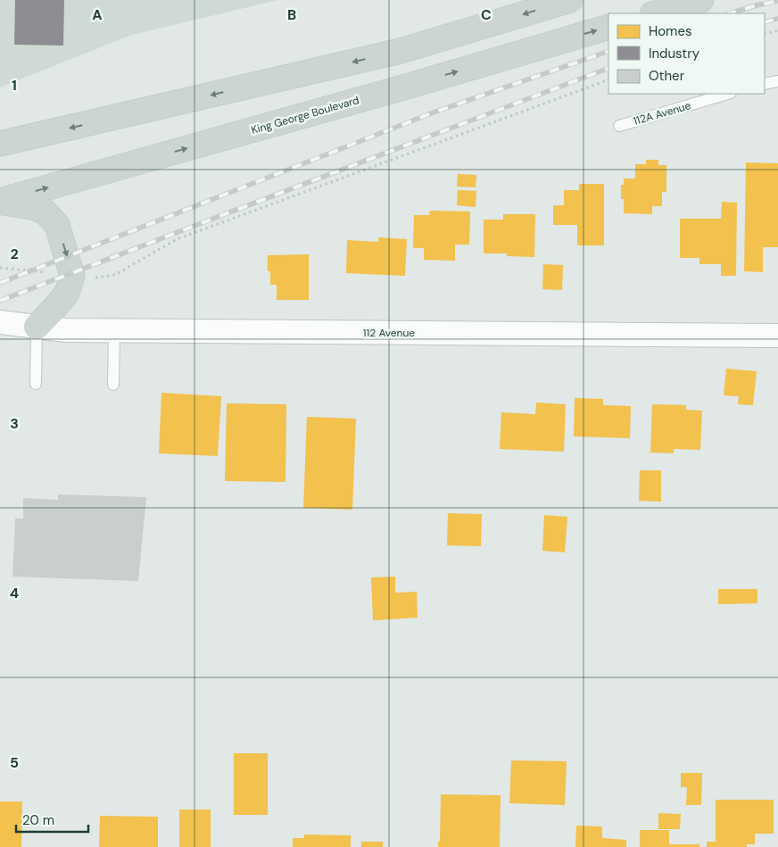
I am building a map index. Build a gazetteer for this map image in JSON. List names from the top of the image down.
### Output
{
  "streets": {
    "main road": ["King George Boulevard"],
    "street": ["112 Avenue"],
    "lane": ["112A Avenue"]
  },
  "legend": ["Homes", "Industry", "Other"],
  "scale_bar": "20 m",
  "grid": {
    "columns": ["A", "B", "C"],
    "rows": [
      "1",
      "2",
      "3",
      "4",
      "5"
    ]
  }
}
